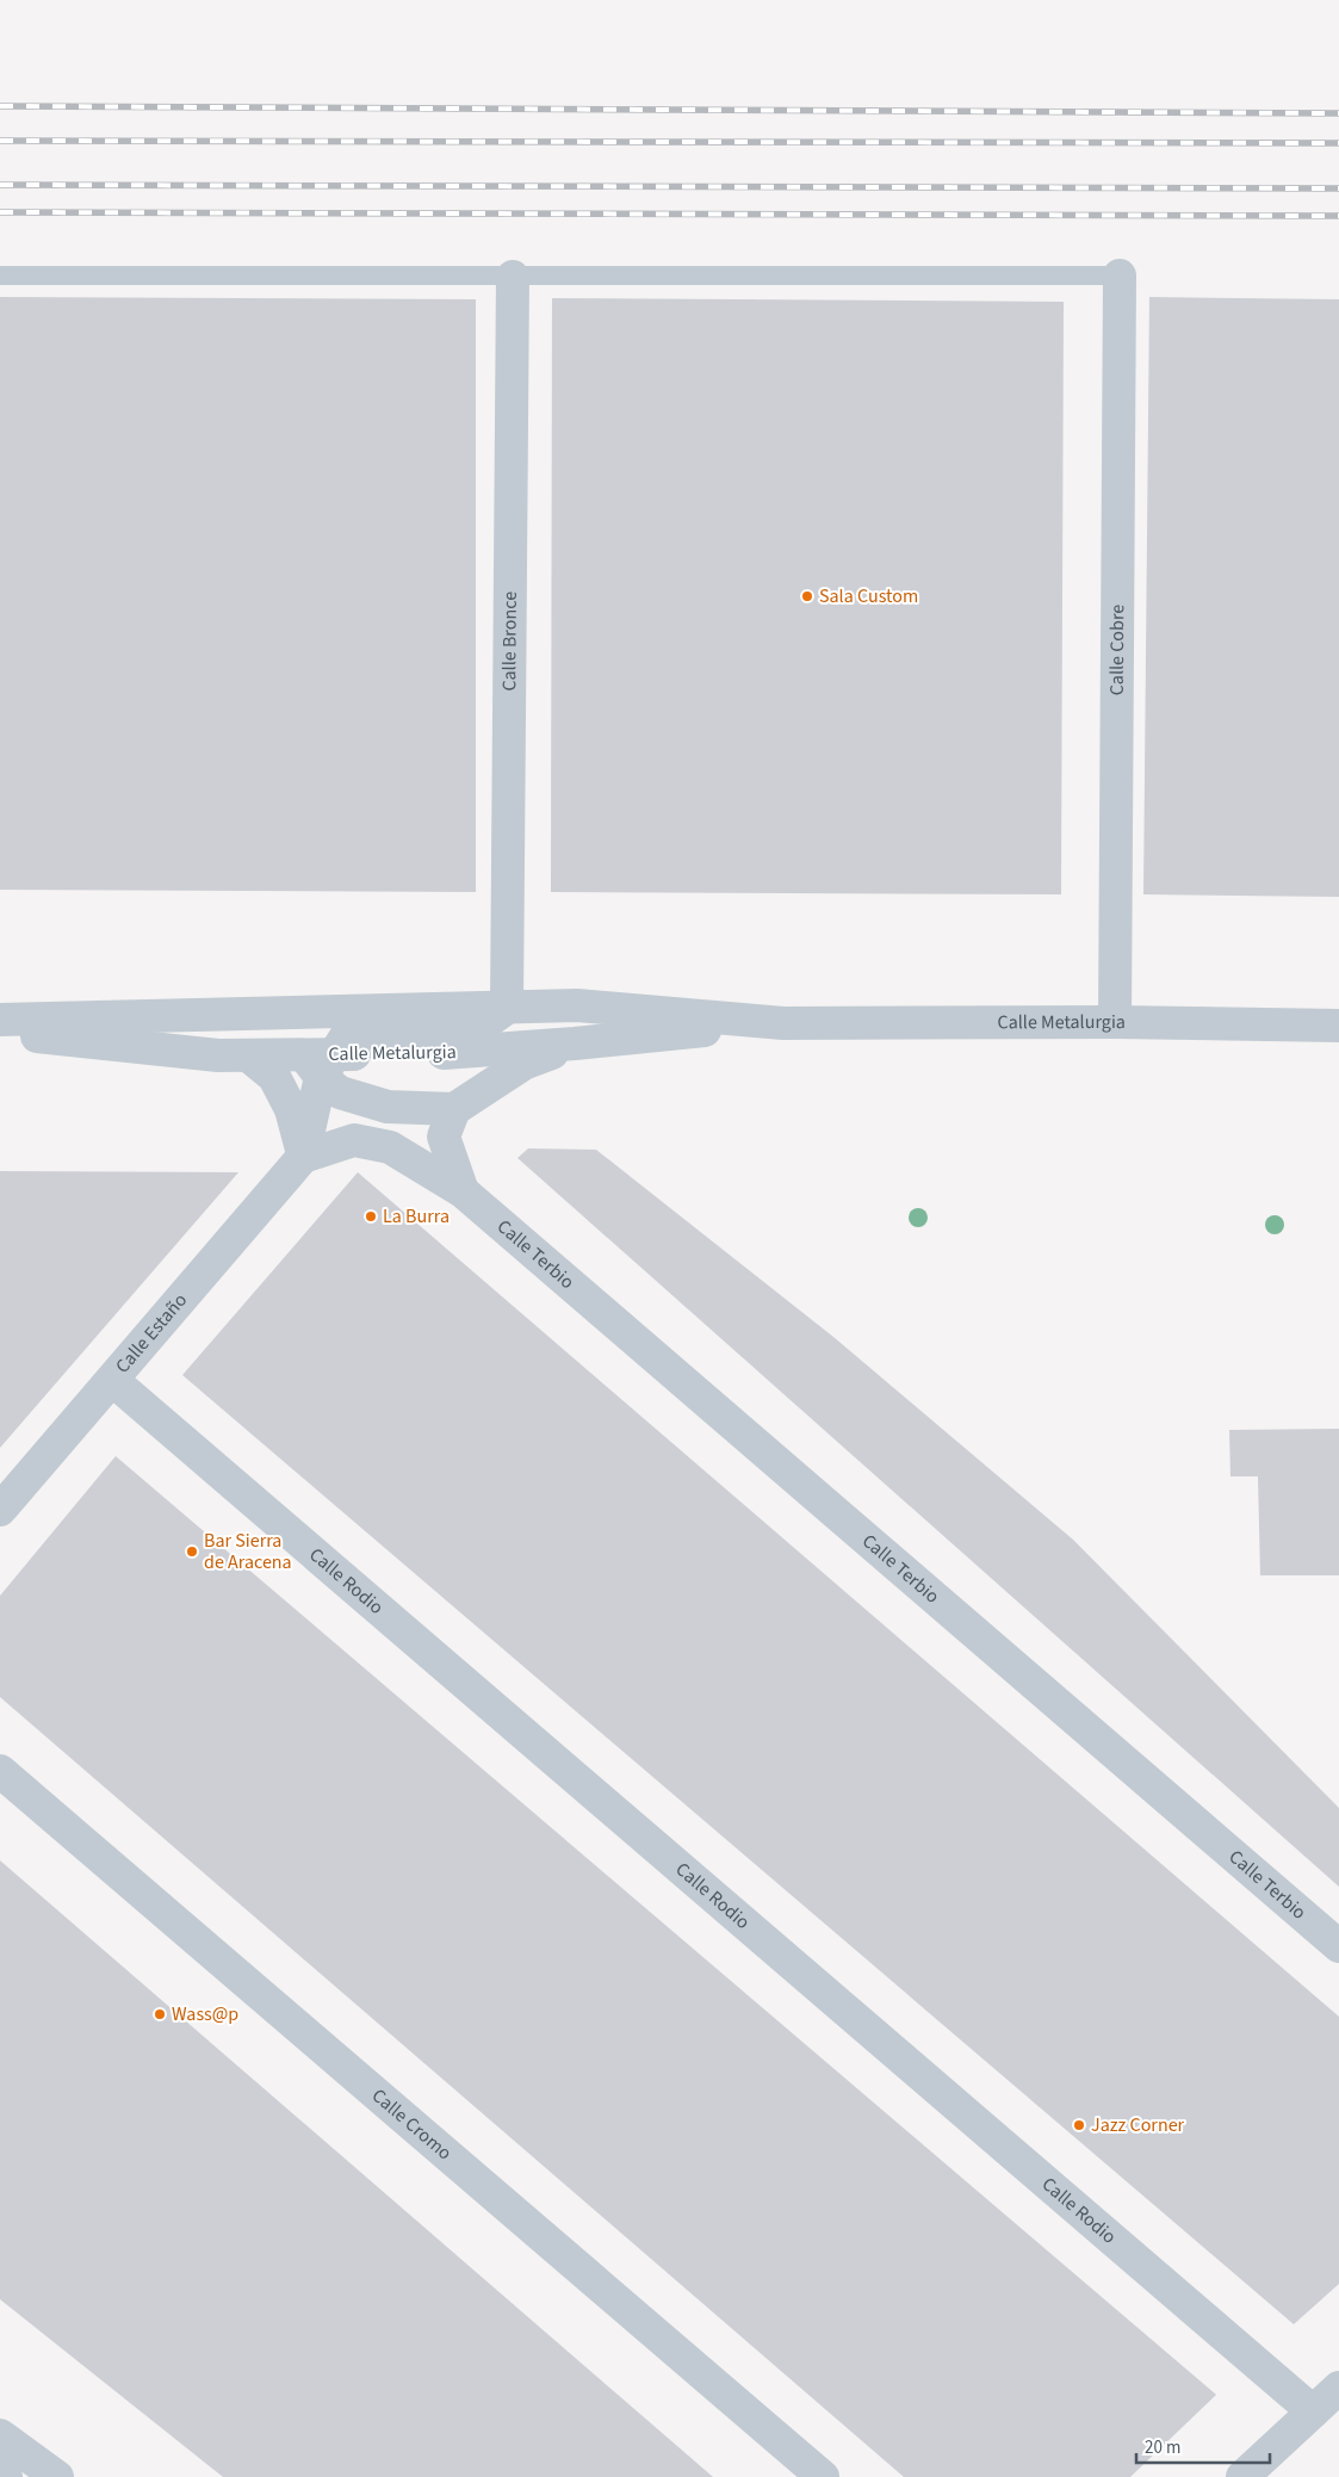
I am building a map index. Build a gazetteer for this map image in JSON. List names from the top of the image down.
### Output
{
  "streets": {
    "street": [
      "Calle Bronce",
      "Calle Cobre",
      "Calle Metalurgia",
      "Calle Terbio",
      "Calle Estaño",
      "Calle Rodio",
      "Calle Cromo"
    ]
  },
  "crossings": [
    ["Calle Bronce", "Calle Metalurgia"],
    ["Calle Cobre", "Calle Metalurgia"],
    ["Calle Terbio", "Calle Estaño"],
    ["Calle Estaño", "Calle Rodio"]
  ],
  "places": [
    "Sala Custom",
    "La Burra",
    "Bar Sierra de Aracena",
    "Wass@p",
    "Jazz Corner"
  ],
  "scale_bar": "20 m"
}
